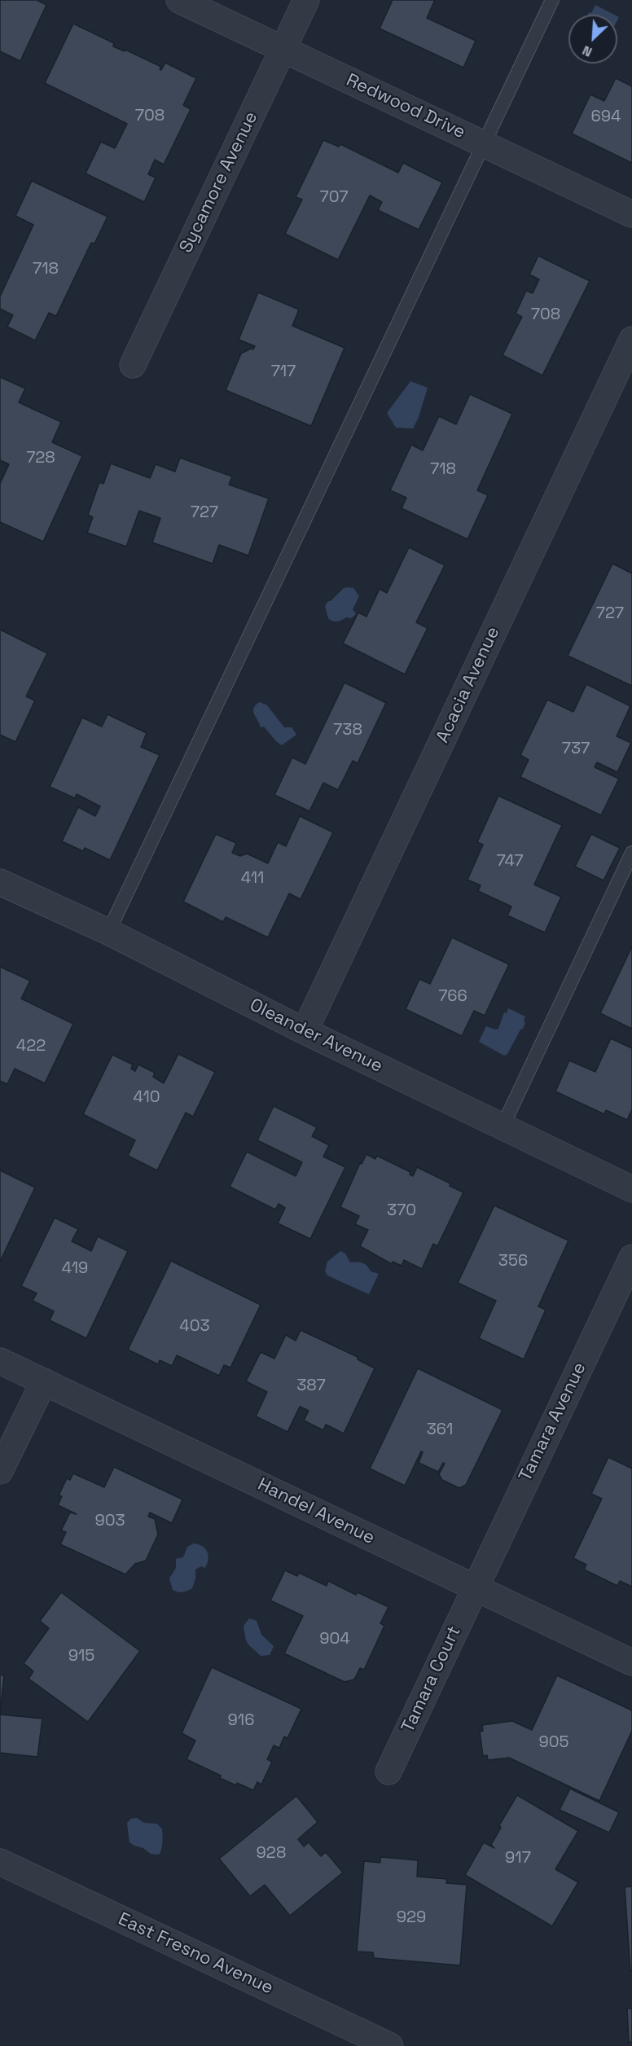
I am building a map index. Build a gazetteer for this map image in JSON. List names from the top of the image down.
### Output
{
  "streets": {
    "street": [
      "Redwood Drive",
      "Sycamore Avenue",
      "Acacia Avenue",
      "Oleander Avenue",
      "Tamara Avenue",
      "Handel Avenue",
      "Tamara Court",
      "East Fresno Avenue"
    ]
  },
  "crossings": [
    ["Redwood Drive", "Sycamore Avenue"],
    ["Acacia Avenue", "Oleander Avenue"],
    ["Tamara Avenue", "Handel Avenue"],
    ["Tamara Avenue", "Tamara Court"],
    ["Handel Avenue", "Tamara Court"]
  ],
  "house_numbers": [
    "708",
    "694",
    "707",
    "718",
    "708",
    "717",
    "728",
    "718",
    "727",
    "727",
    "738",
    "737",
    "747",
    "411",
    "766",
    "422",
    "410",
    "370",
    "356",
    "419",
    "403",
    "387",
    "361",
    "903",
    "904",
    "915",
    "916",
    "905",
    "928",
    "917",
    "929"
  ],
  "north": "bottom left"
}
